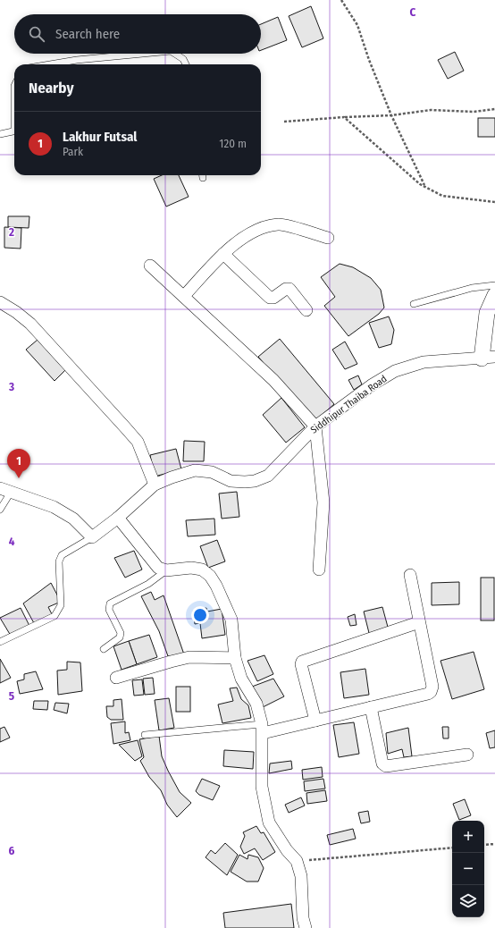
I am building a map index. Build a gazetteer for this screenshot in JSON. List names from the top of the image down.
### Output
{
  "streets": {
    "street": ["Siddhipur Thaiba Road"]
  },
  "page": {
    "search": "Search here",
    "heading": "Nearby",
    "list": [
      {
        "mark": "1",
        "name": "Lakhur Futsal",
        "note": "Park",
        "value": "120 m"
      }
    ],
    "pins": "1",
    "map_buttons": ["+", "−"]
  },
  "grid": {
    "columns": ["C"],
    "rows": [
      "2",
      "3",
      "4",
      "5",
      "6"
    ]
  }
}
